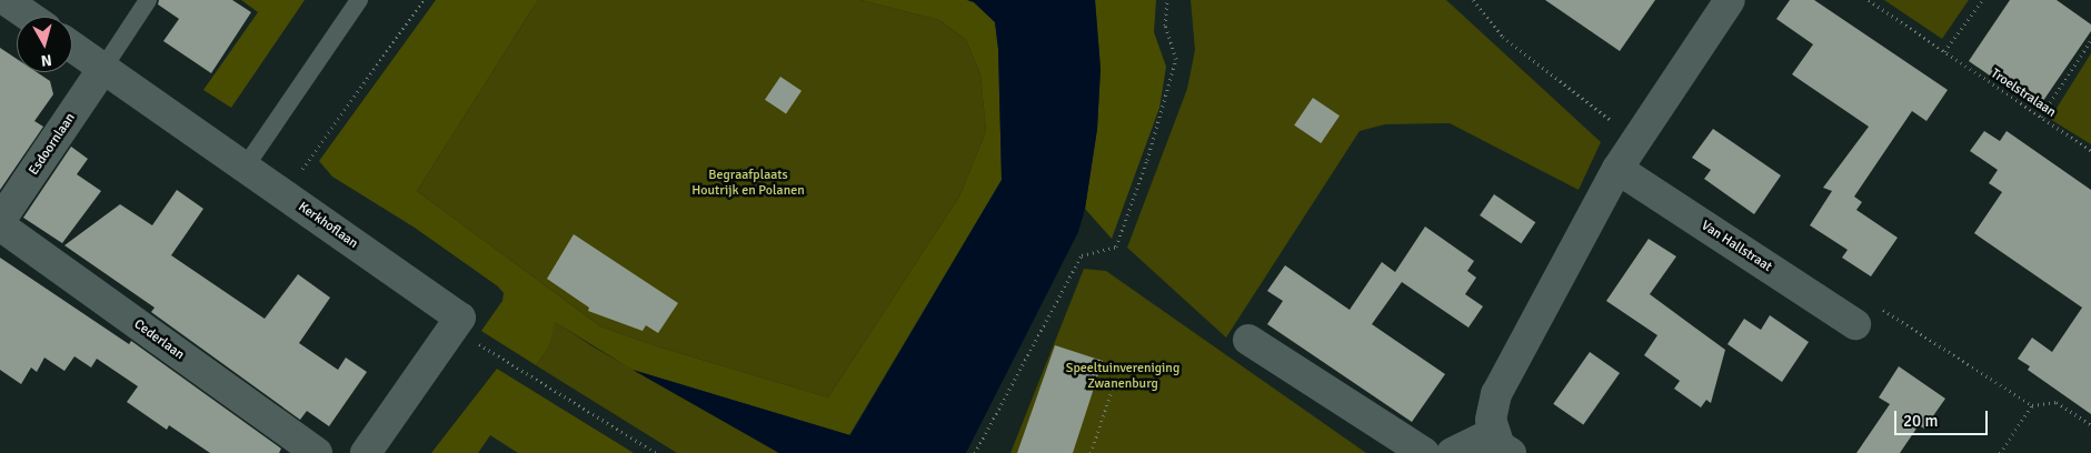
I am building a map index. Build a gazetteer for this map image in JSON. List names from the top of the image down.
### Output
{
  "streets": {
    "street": [
      "Esdoornlaan",
      "Kerkhoflaan",
      "Van Hallstraat",
      "Cederlaan"
    ],
    "path": ["Troelstralaan"]
  },
  "crossings": [
    ["Esdoornlaan", "Kerkhoflaan"],
    ["Esdoornlaan", "Cederlaan"]
  ],
  "parks": ["Begraafplaats Houtrijk en Polanen", "Speeltuinvereniging Zwanenburg"],
  "scale_bar": "20 m",
  "north": "bottom"
}
